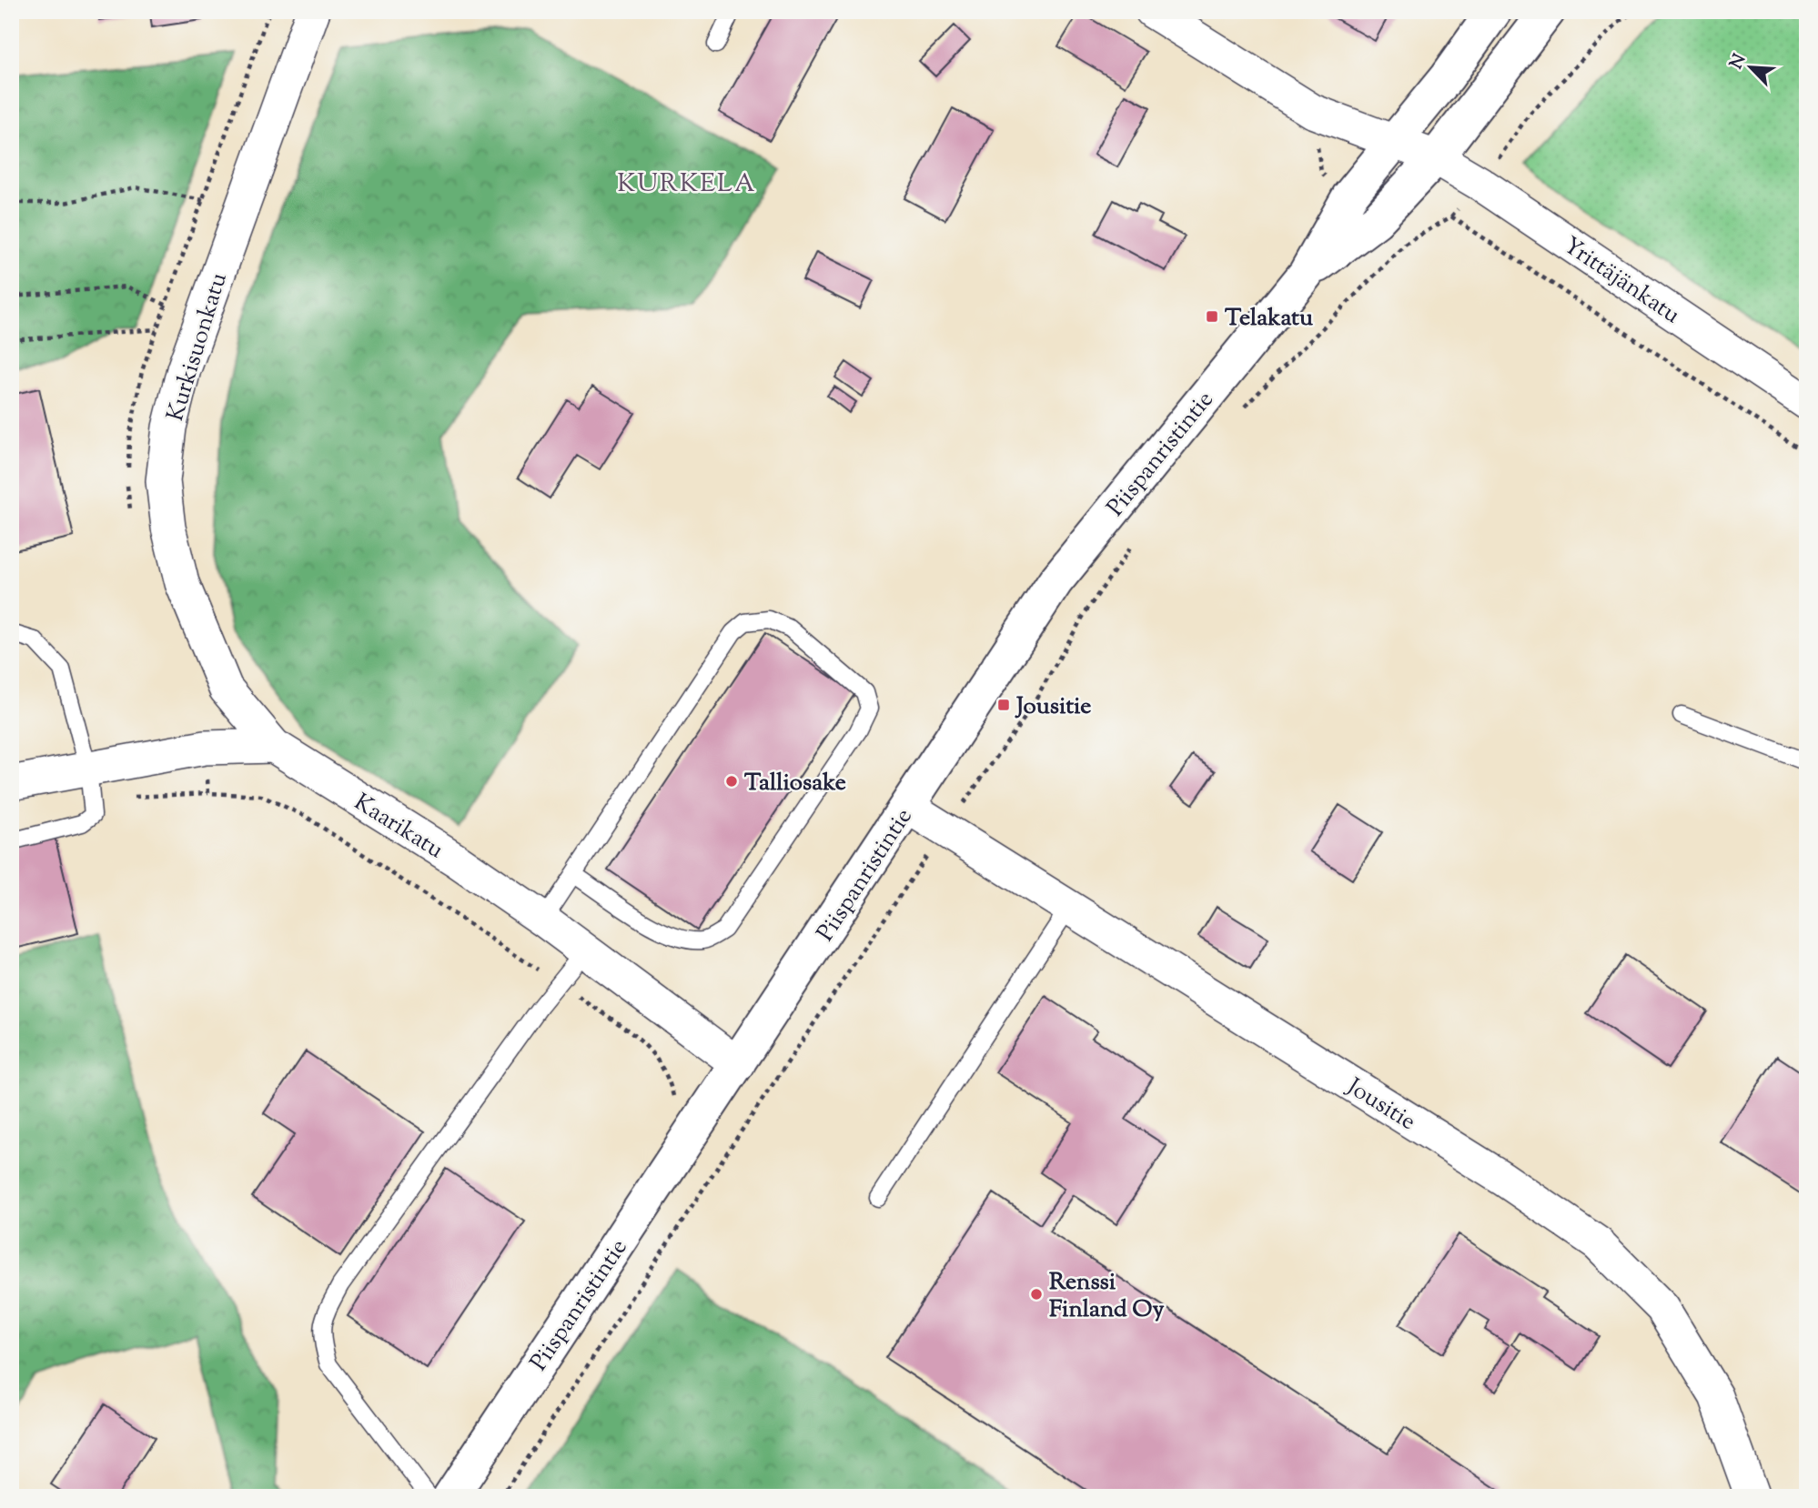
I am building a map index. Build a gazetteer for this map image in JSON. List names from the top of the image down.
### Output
{
  "streets": {
    "street": [
      "Yrittäjänkatu",
      "Kurkisuonkatu",
      "Piispanristintie",
      "Kaarikatu",
      "Jousitie"
    ]
  },
  "crossings": [
    ["Yrittäjänkatu", "Piispanristintie"],
    ["Kurkisuonkatu", "Kaarikatu"],
    ["Piispanristintie", "Kaarikatu"],
    ["Piispanristintie", "Jousitie"]
  ],
  "districts": ["KURKELA"],
  "places": {
    "transit": ["Telakatu", "Jousitie"],
    "other": ["Talliosake", "Renssi Finland Oy"]
  },
  "north": "top left"
}
